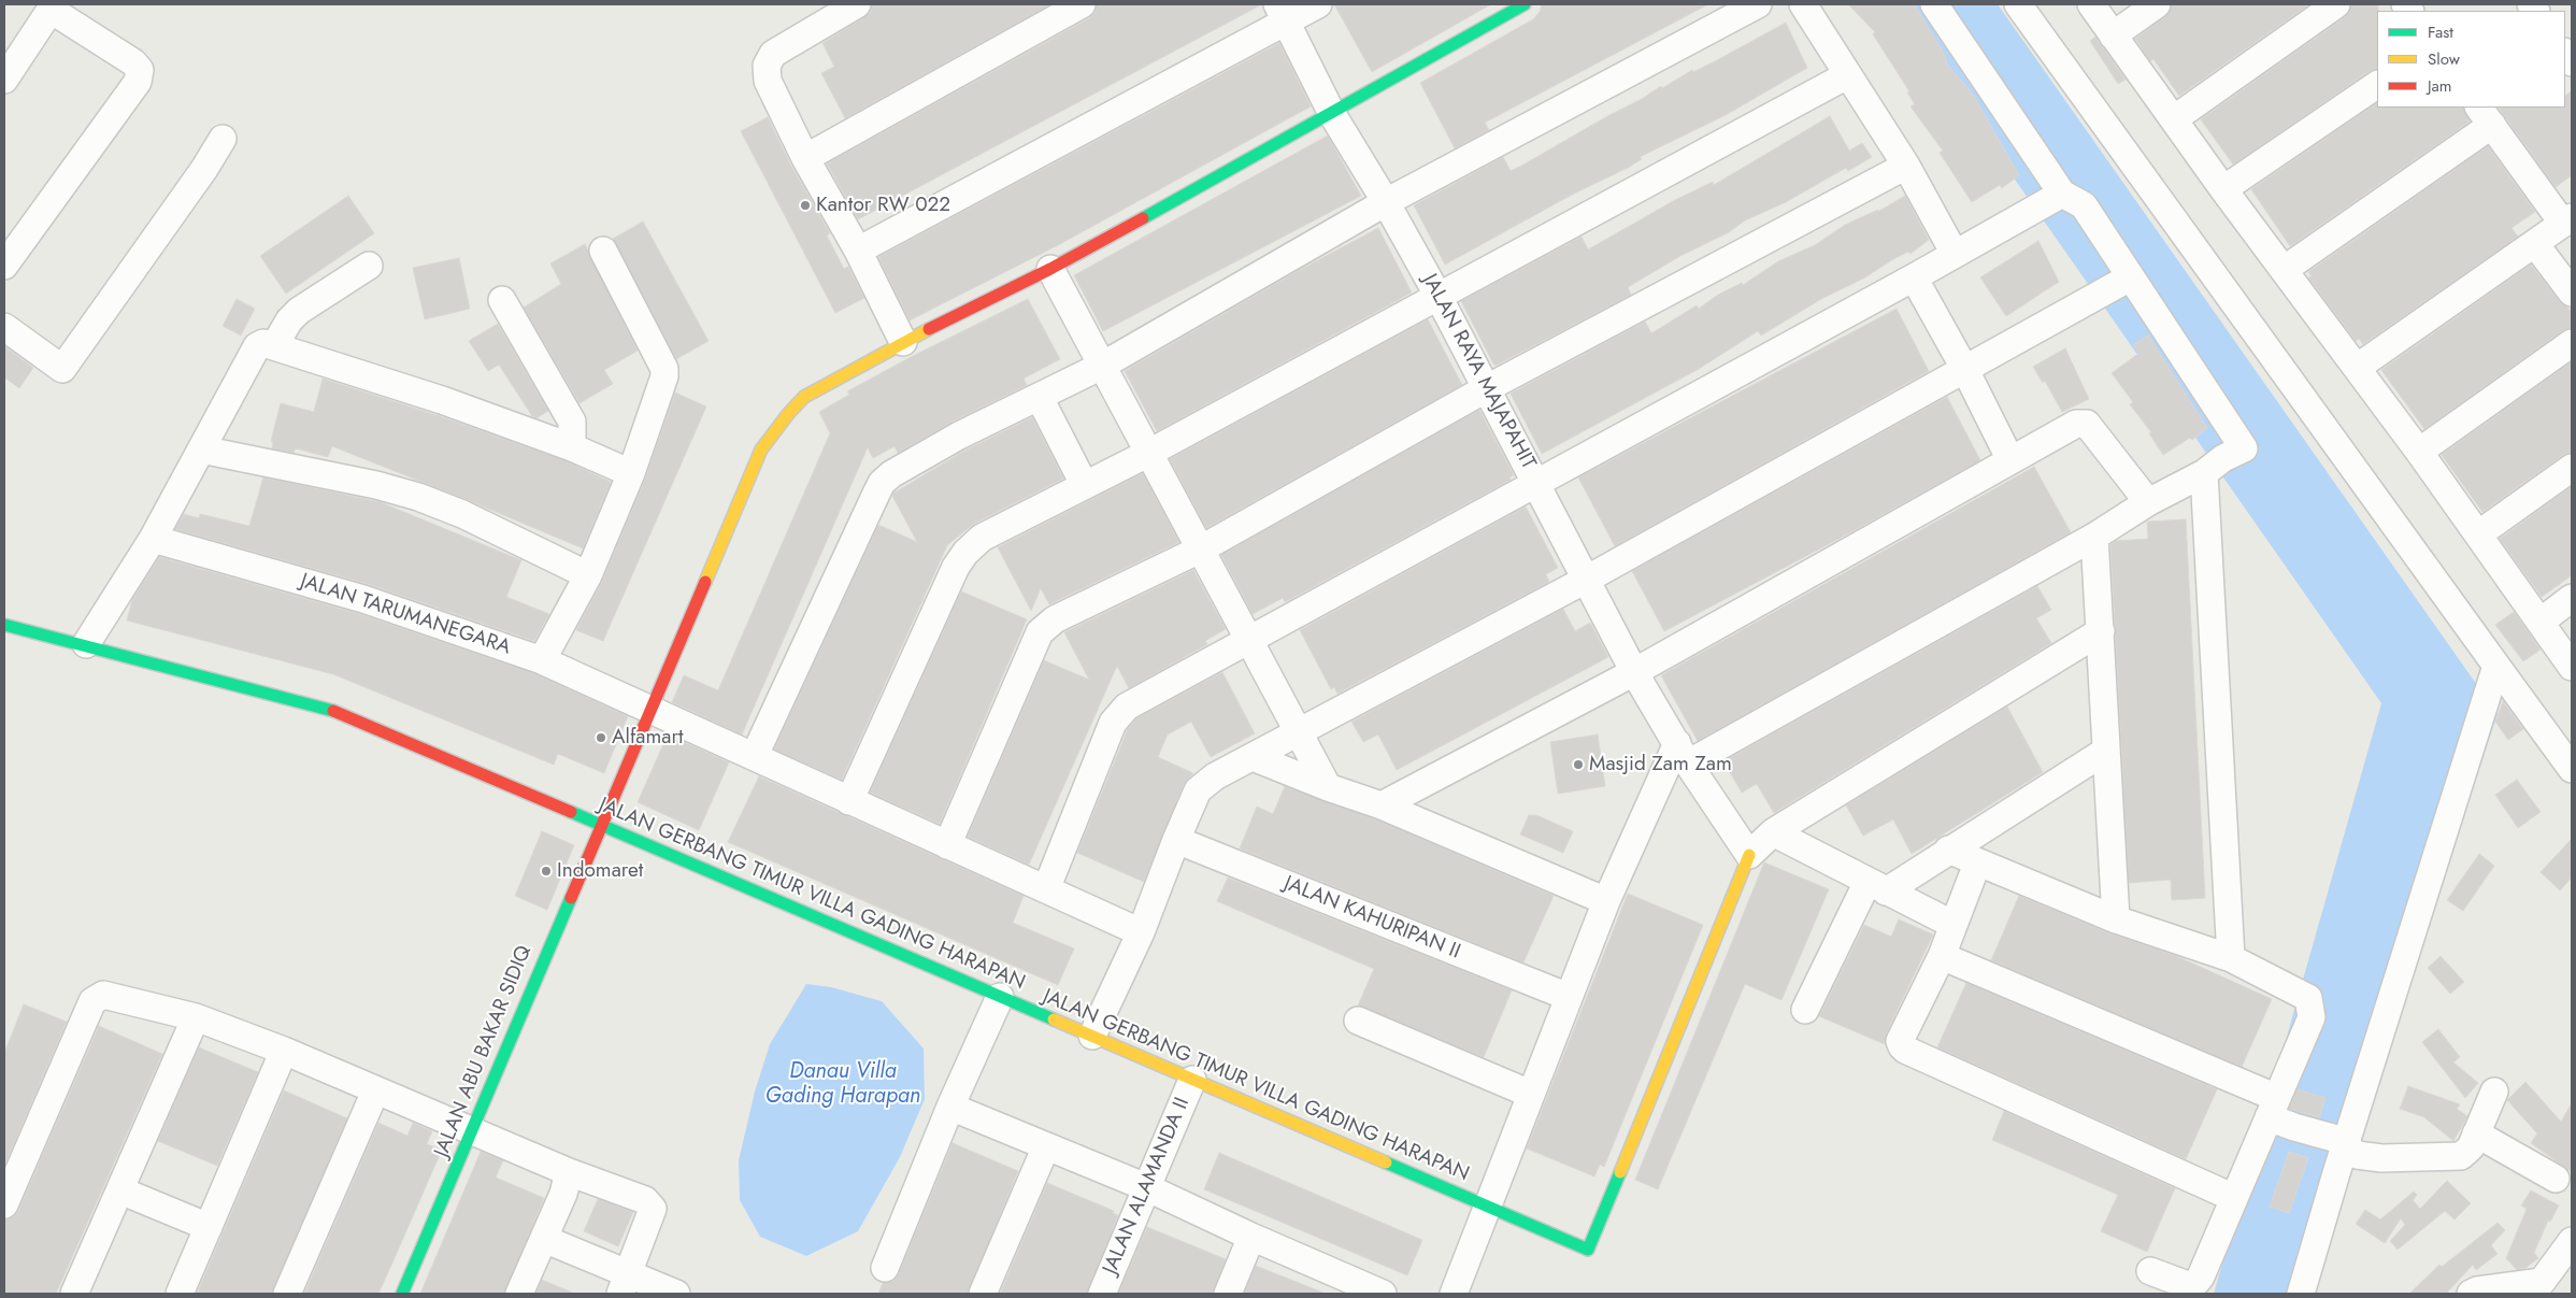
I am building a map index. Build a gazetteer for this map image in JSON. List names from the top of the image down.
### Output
{
  "streets": {
    "street": [
      "JALAN RAYA MAJAPAHIT",
      "JALAN TARUMANEGARA",
      "JALAN GERBANG TIMUR VILLA GADING HARAPAN",
      "JALAN KAHURIPAN II",
      "JALAN ABU BAKAR SIDIQ",
      "JALAN ALAMANDA II"
    ]
  },
  "crossings": [
    ["JALAN RAYA MAJAPAHIT", "JALAN GERBANG TIMUR VILLA GADING HARAPAN"],
    ["JALAN RAYA MAJAPAHIT", "JALAN ABU BAKAR SIDIQ"],
    ["JALAN TARUMANEGARA", "JALAN ABU BAKAR SIDIQ"],
    ["JALAN GERBANG TIMUR VILLA GADING HARAPAN", "JALAN ABU BAKAR SIDIQ"],
    ["JALAN GERBANG TIMUR VILLA GADING HARAPAN", "JALAN ALAMANDA II"]
  ],
  "water": ["Danau Villa Gading Harapan"],
  "places": [
    "Kantor RW 022",
    "Alfamart",
    "Masjid Zam Zam",
    "Indomaret"
  ],
  "legend": ["Fast", "Slow", "Jam"]
}
